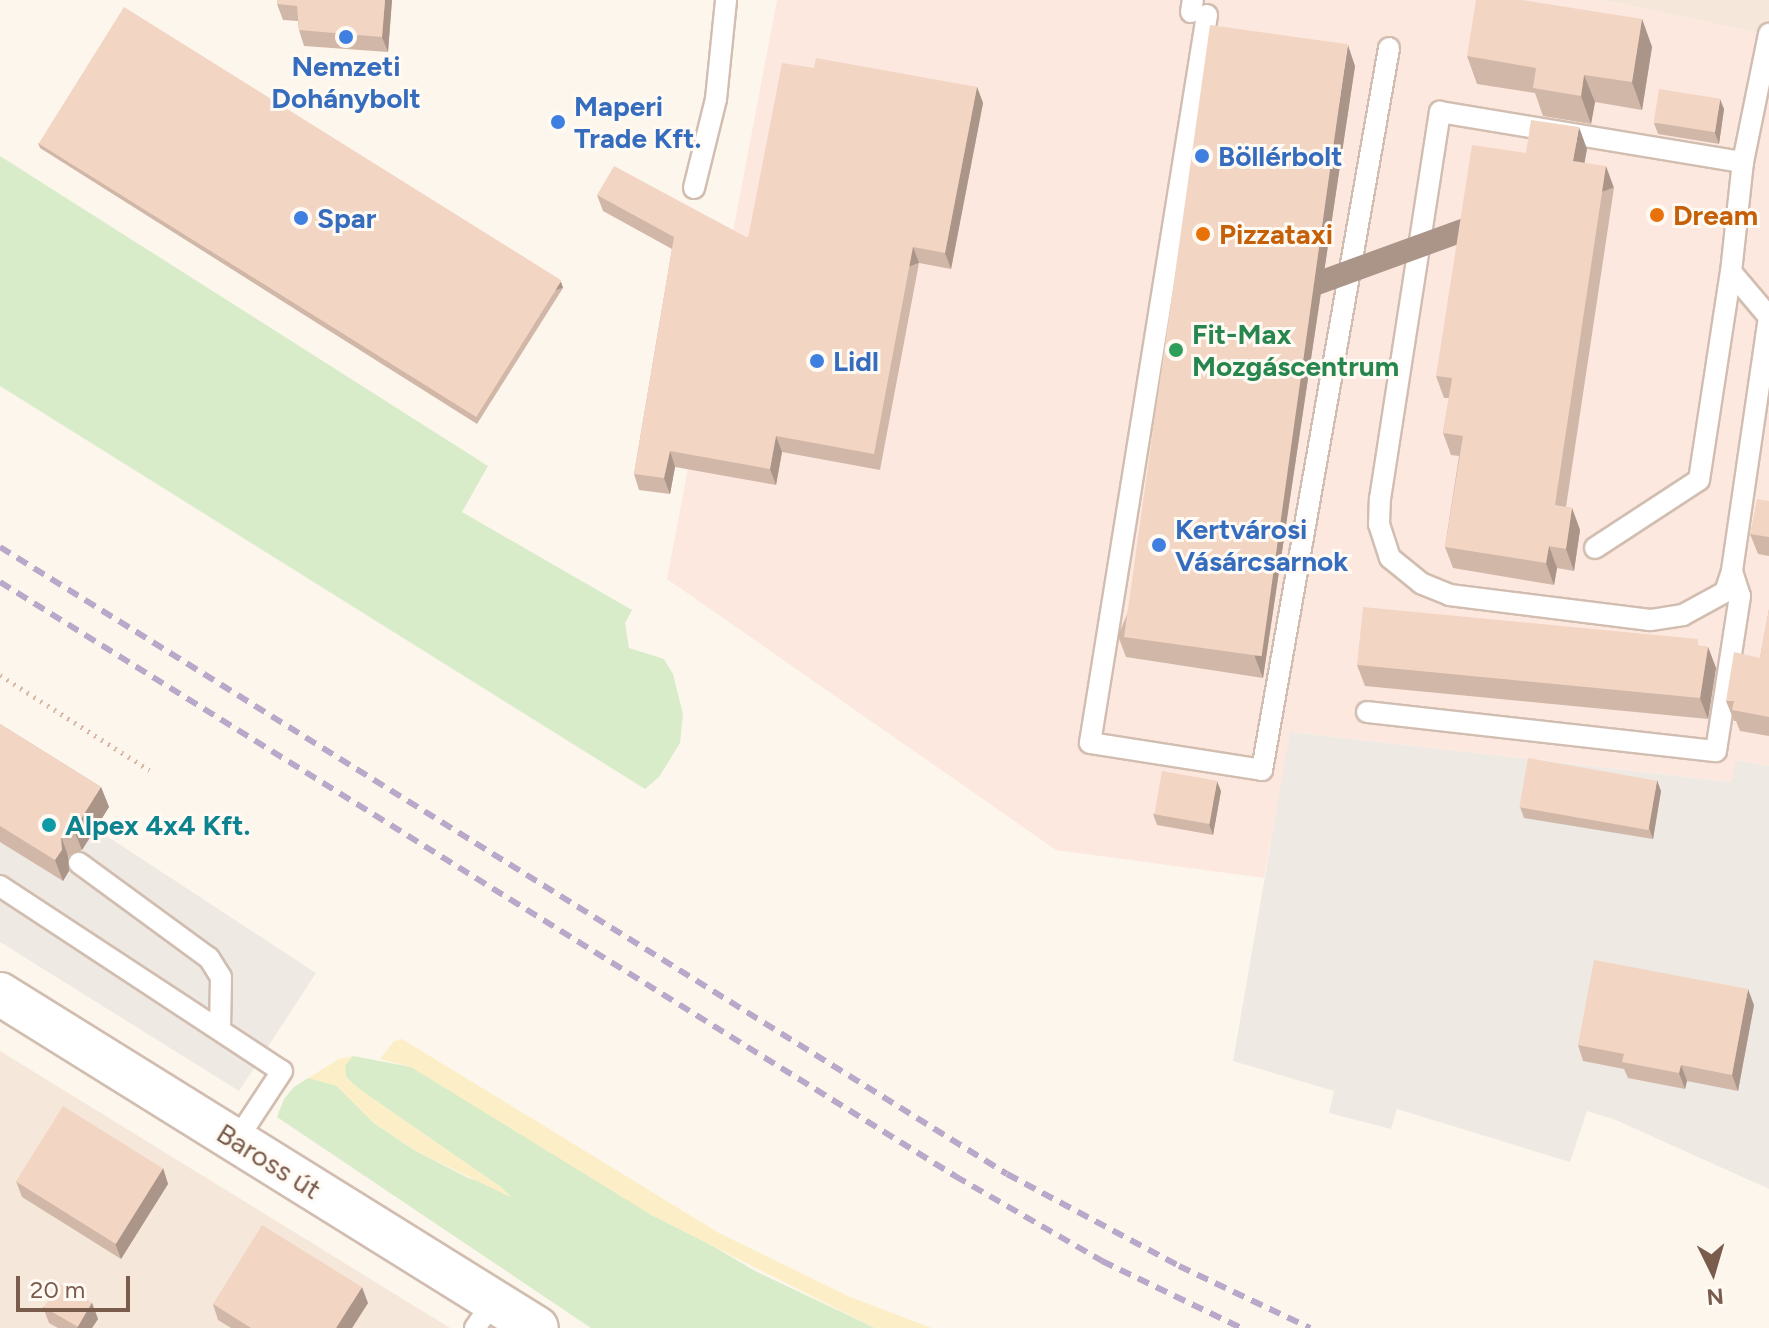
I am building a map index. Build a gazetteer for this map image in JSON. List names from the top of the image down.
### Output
{
  "streets": {
    "street": ["Baross út"]
  },
  "places": [
    "Nemzeti Dohánybolt",
    "Maperi Trade Kft.",
    "Böllérbolt",
    "Dream",
    "Spar",
    "Pizzataxi",
    "Fit-Max Mozgáscentrum",
    "Lidl",
    "Kertvárosi Vásárcsarnok",
    "Alpex 4x4 Kft."
  ],
  "scale_bar": "20 m",
  "north": "bottom"
}
